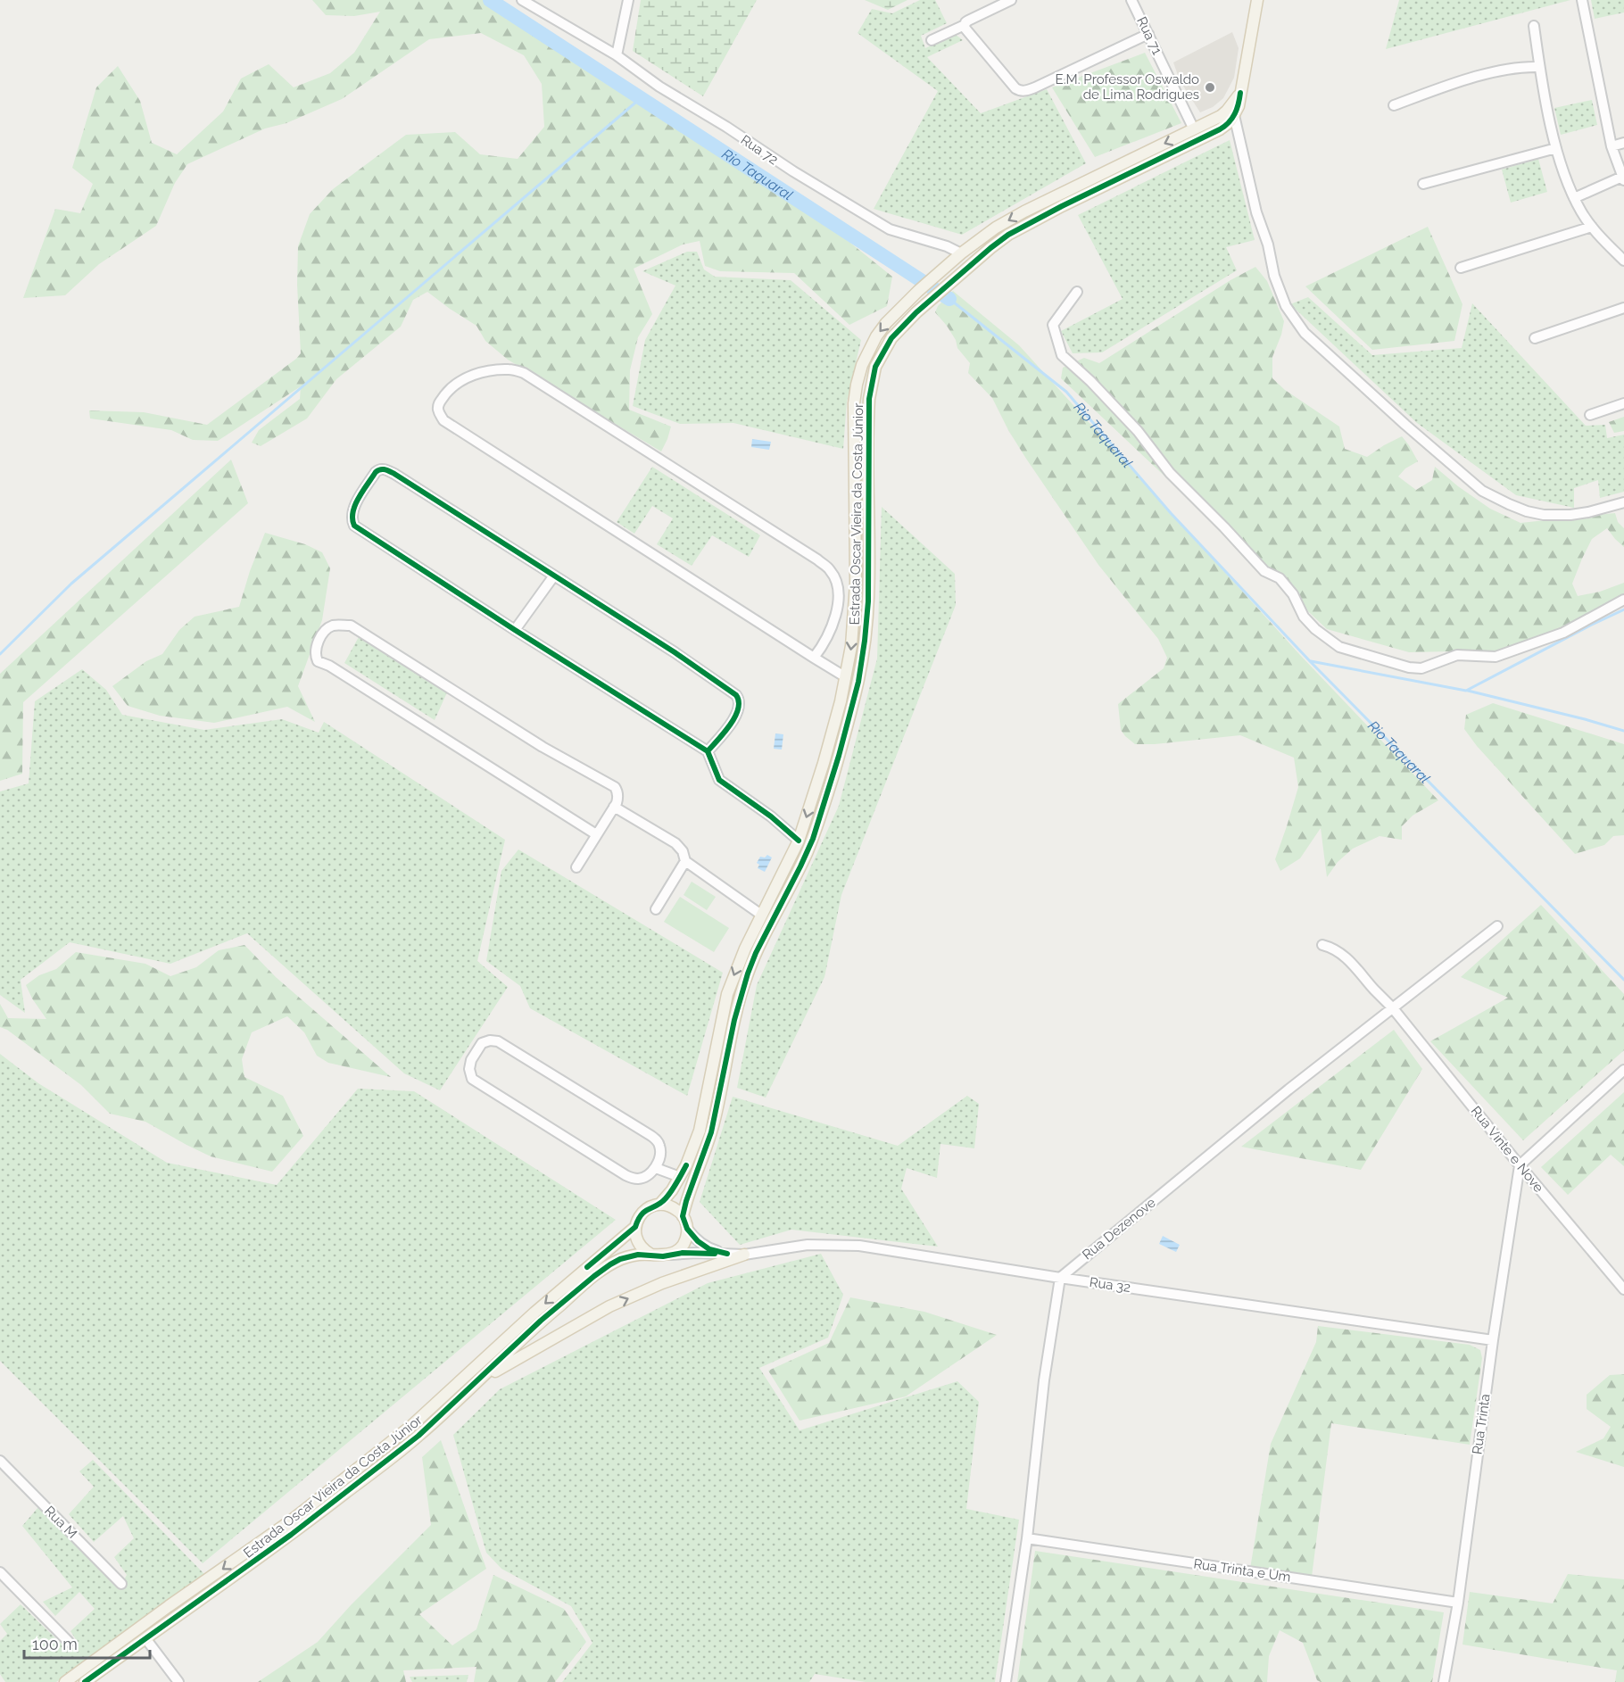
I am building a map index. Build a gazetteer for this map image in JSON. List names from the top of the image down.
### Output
{
  "streets": {
    "main road": ["Estrada Oscar Vieira da Costa Júnior"],
    "street": [
      "Rua 71",
      "Rua 72",
      "Rua Vinte e Nove",
      "Rua Dezenove",
      "Rua 32",
      "Rua Trinta",
      "Rua M",
      "Rua Trinta e Um"
    ]
  },
  "crossings": [
    ["Rua 71", "Estrada Oscar Vieira da Costa Júnior"],
    ["Rua 72", "Estrada Oscar Vieira da Costa Júnior"],
    ["Estrada Oscar Vieira da Costa Júnior", "Rua 32"],
    ["Rua Vinte e Nove", "Rua Dezenove"],
    ["Rua Vinte e Nove", "Rua Trinta"],
    ["Rua Dezenove", "Rua 32"],
    ["Rua 32", "Rua Trinta"],
    ["Rua Trinta", "Rua Trinta e Um"]
  ],
  "water": ["Rio Taquaral"],
  "places": ["E.M. Professor Oswaldo de Lima Rodrigues"],
  "scale_bar": "100 m"
}
